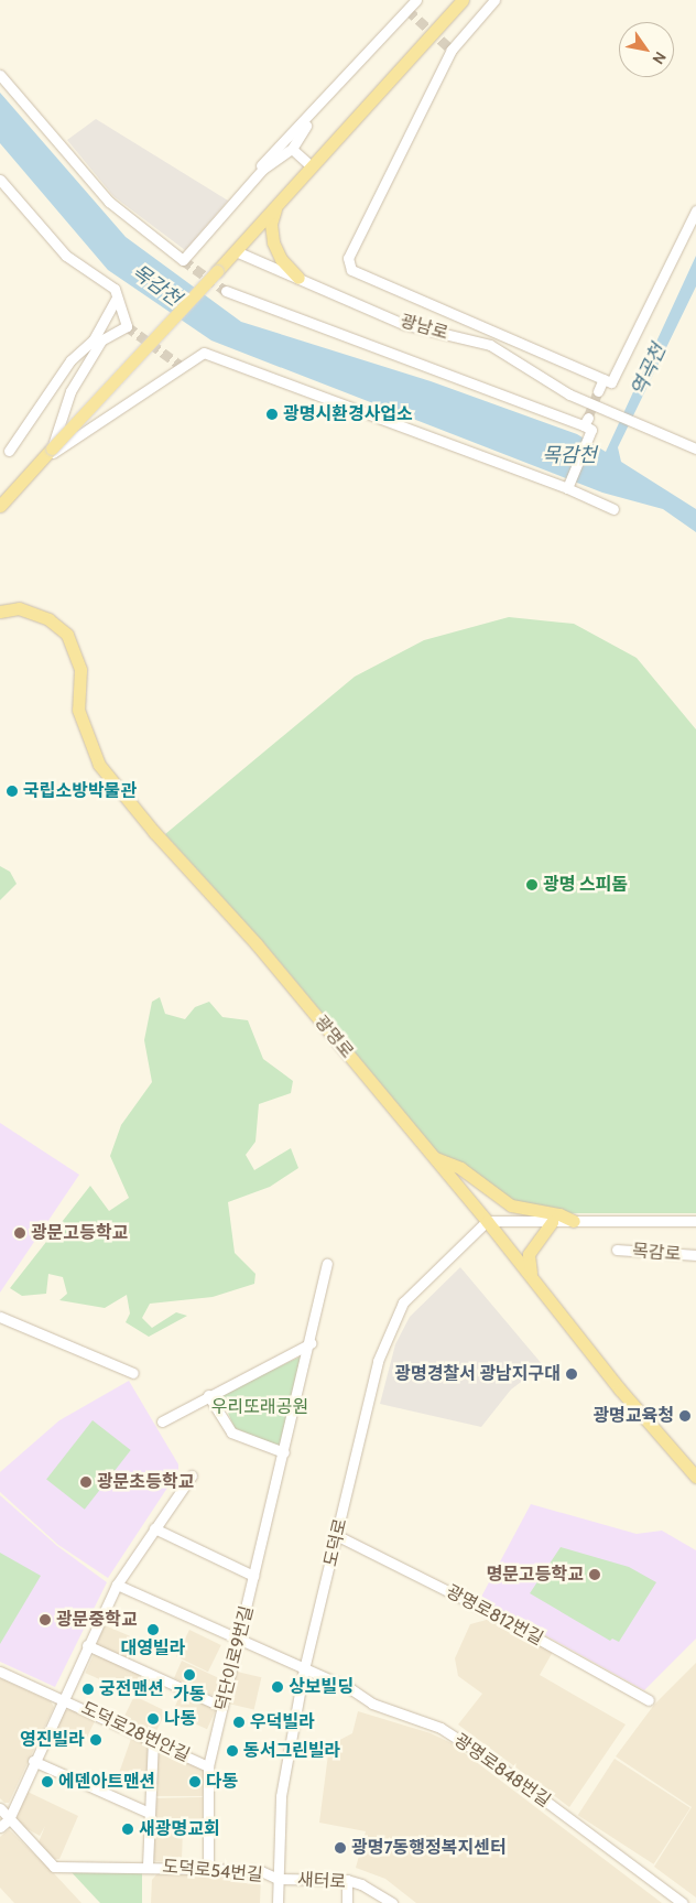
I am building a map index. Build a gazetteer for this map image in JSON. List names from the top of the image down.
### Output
{
  "streets": {
    "main road": ["광명로"],
    "street": [
      "광남로",
      "목감로",
      "도덕로",
      "광명로812번길",
      "덕단이로9번길",
      "도덕로28번안길",
      "광명로848번길",
      "도덕로54번길",
      "새터로"
    ]
  },
  "crossings": [
    ["광명로", "도덕로"],
    ["도덕로", "광명로812번길"],
    ["도덕로", "광명로848번길"],
    ["도덕로", "도덕로54번길"],
    ["도덕로", "새터로"],
    ["덕단이로9번길", "도덕로28번안길"],
    ["덕단이로9번길", "광명로848번길"],
    ["덕단이로9번길", "도덕로54번길"],
    ["도덕로28번안길", "광명로848번길"],
    ["도덕로28번안길", "도덕로54번길"],
    ["도덕로54번길", "새터로"]
  ],
  "water": ["목감천", "역곡천"],
  "parks": ["우리또래공원"],
  "places": [
    "광명시환경사업소",
    "국립소방박물관",
    "광명 스피돔",
    "광문고등학교",
    "광명경찰서 광남지구대",
    "광명교육청",
    "광문초등학교",
    "명문고등학교",
    "광문중학교",
    "대영빌라",
    "가동",
    "상보빌딩",
    "궁전맨션",
    "나동",
    "우덕빌라",
    "영진빌라",
    "동서그린빌라",
    "에덴아트맨션",
    "다동",
    "새광명교회",
    "광명7동행정복지센터"
  ],
  "north": "bottom right"
}
